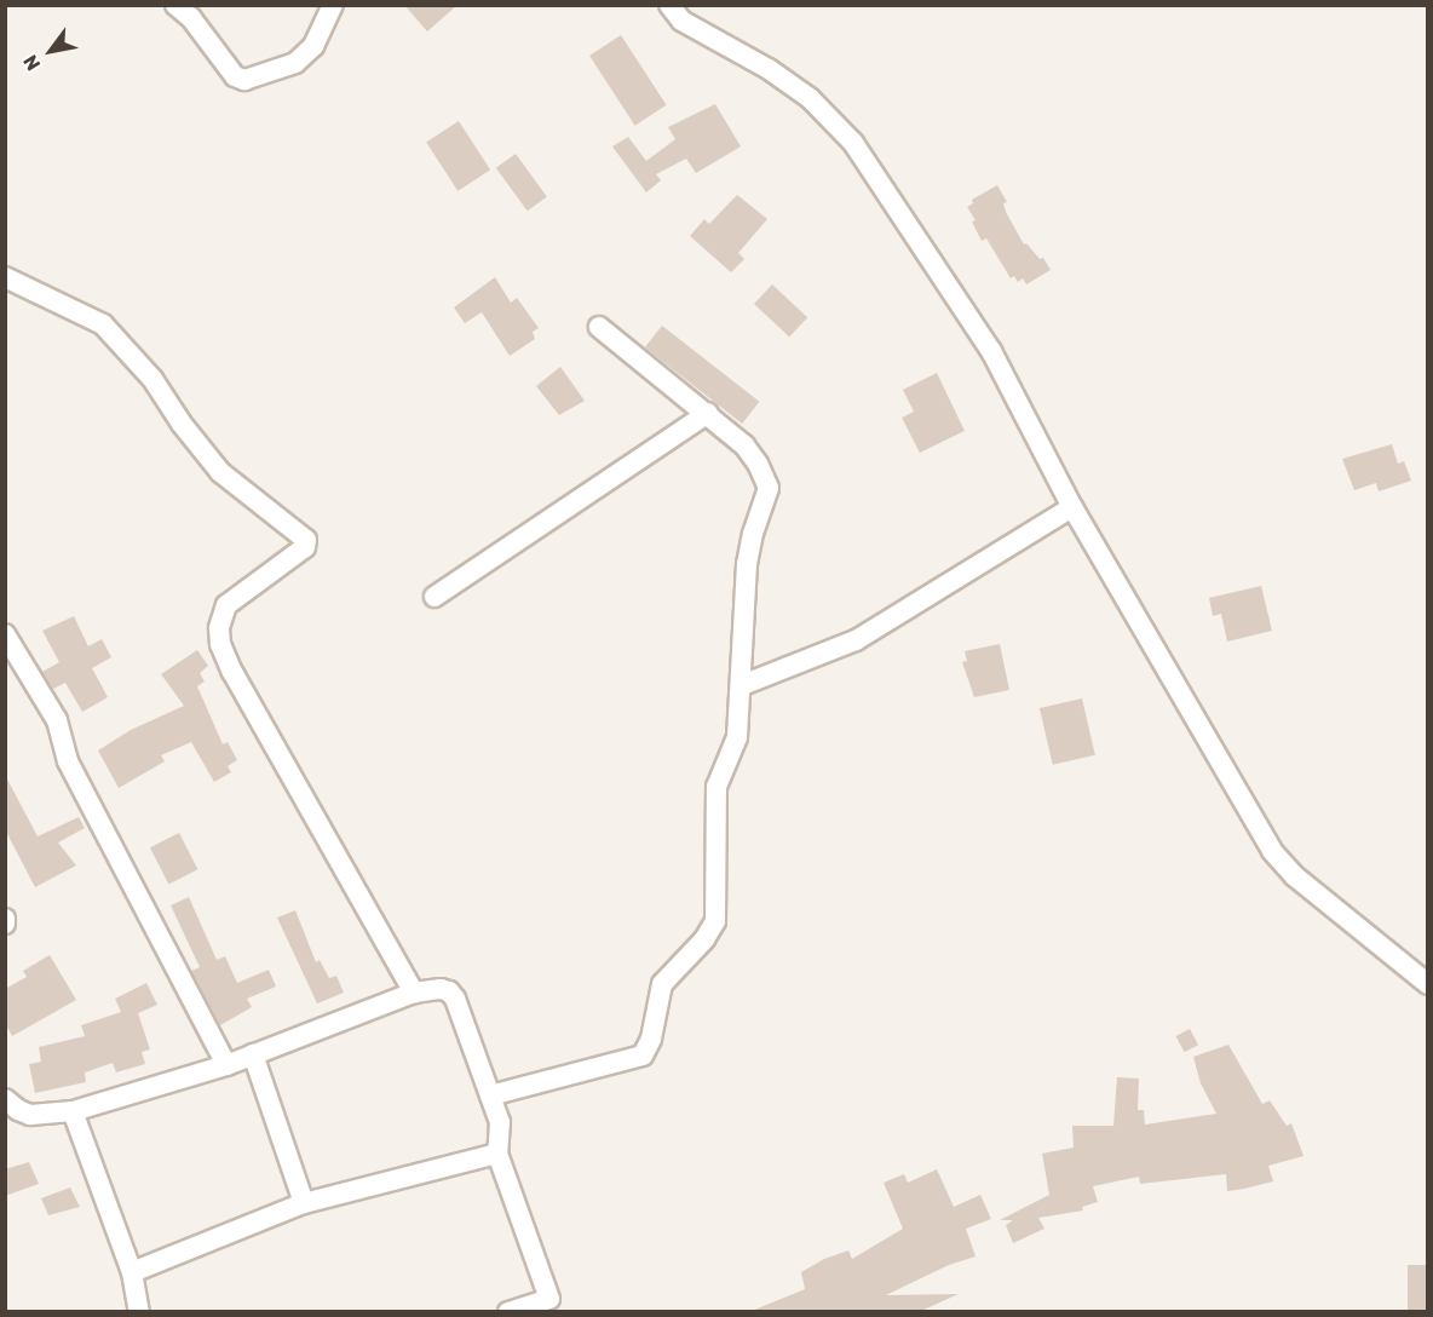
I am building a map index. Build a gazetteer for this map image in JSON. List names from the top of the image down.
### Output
{
  "north": "bottom left"
}
